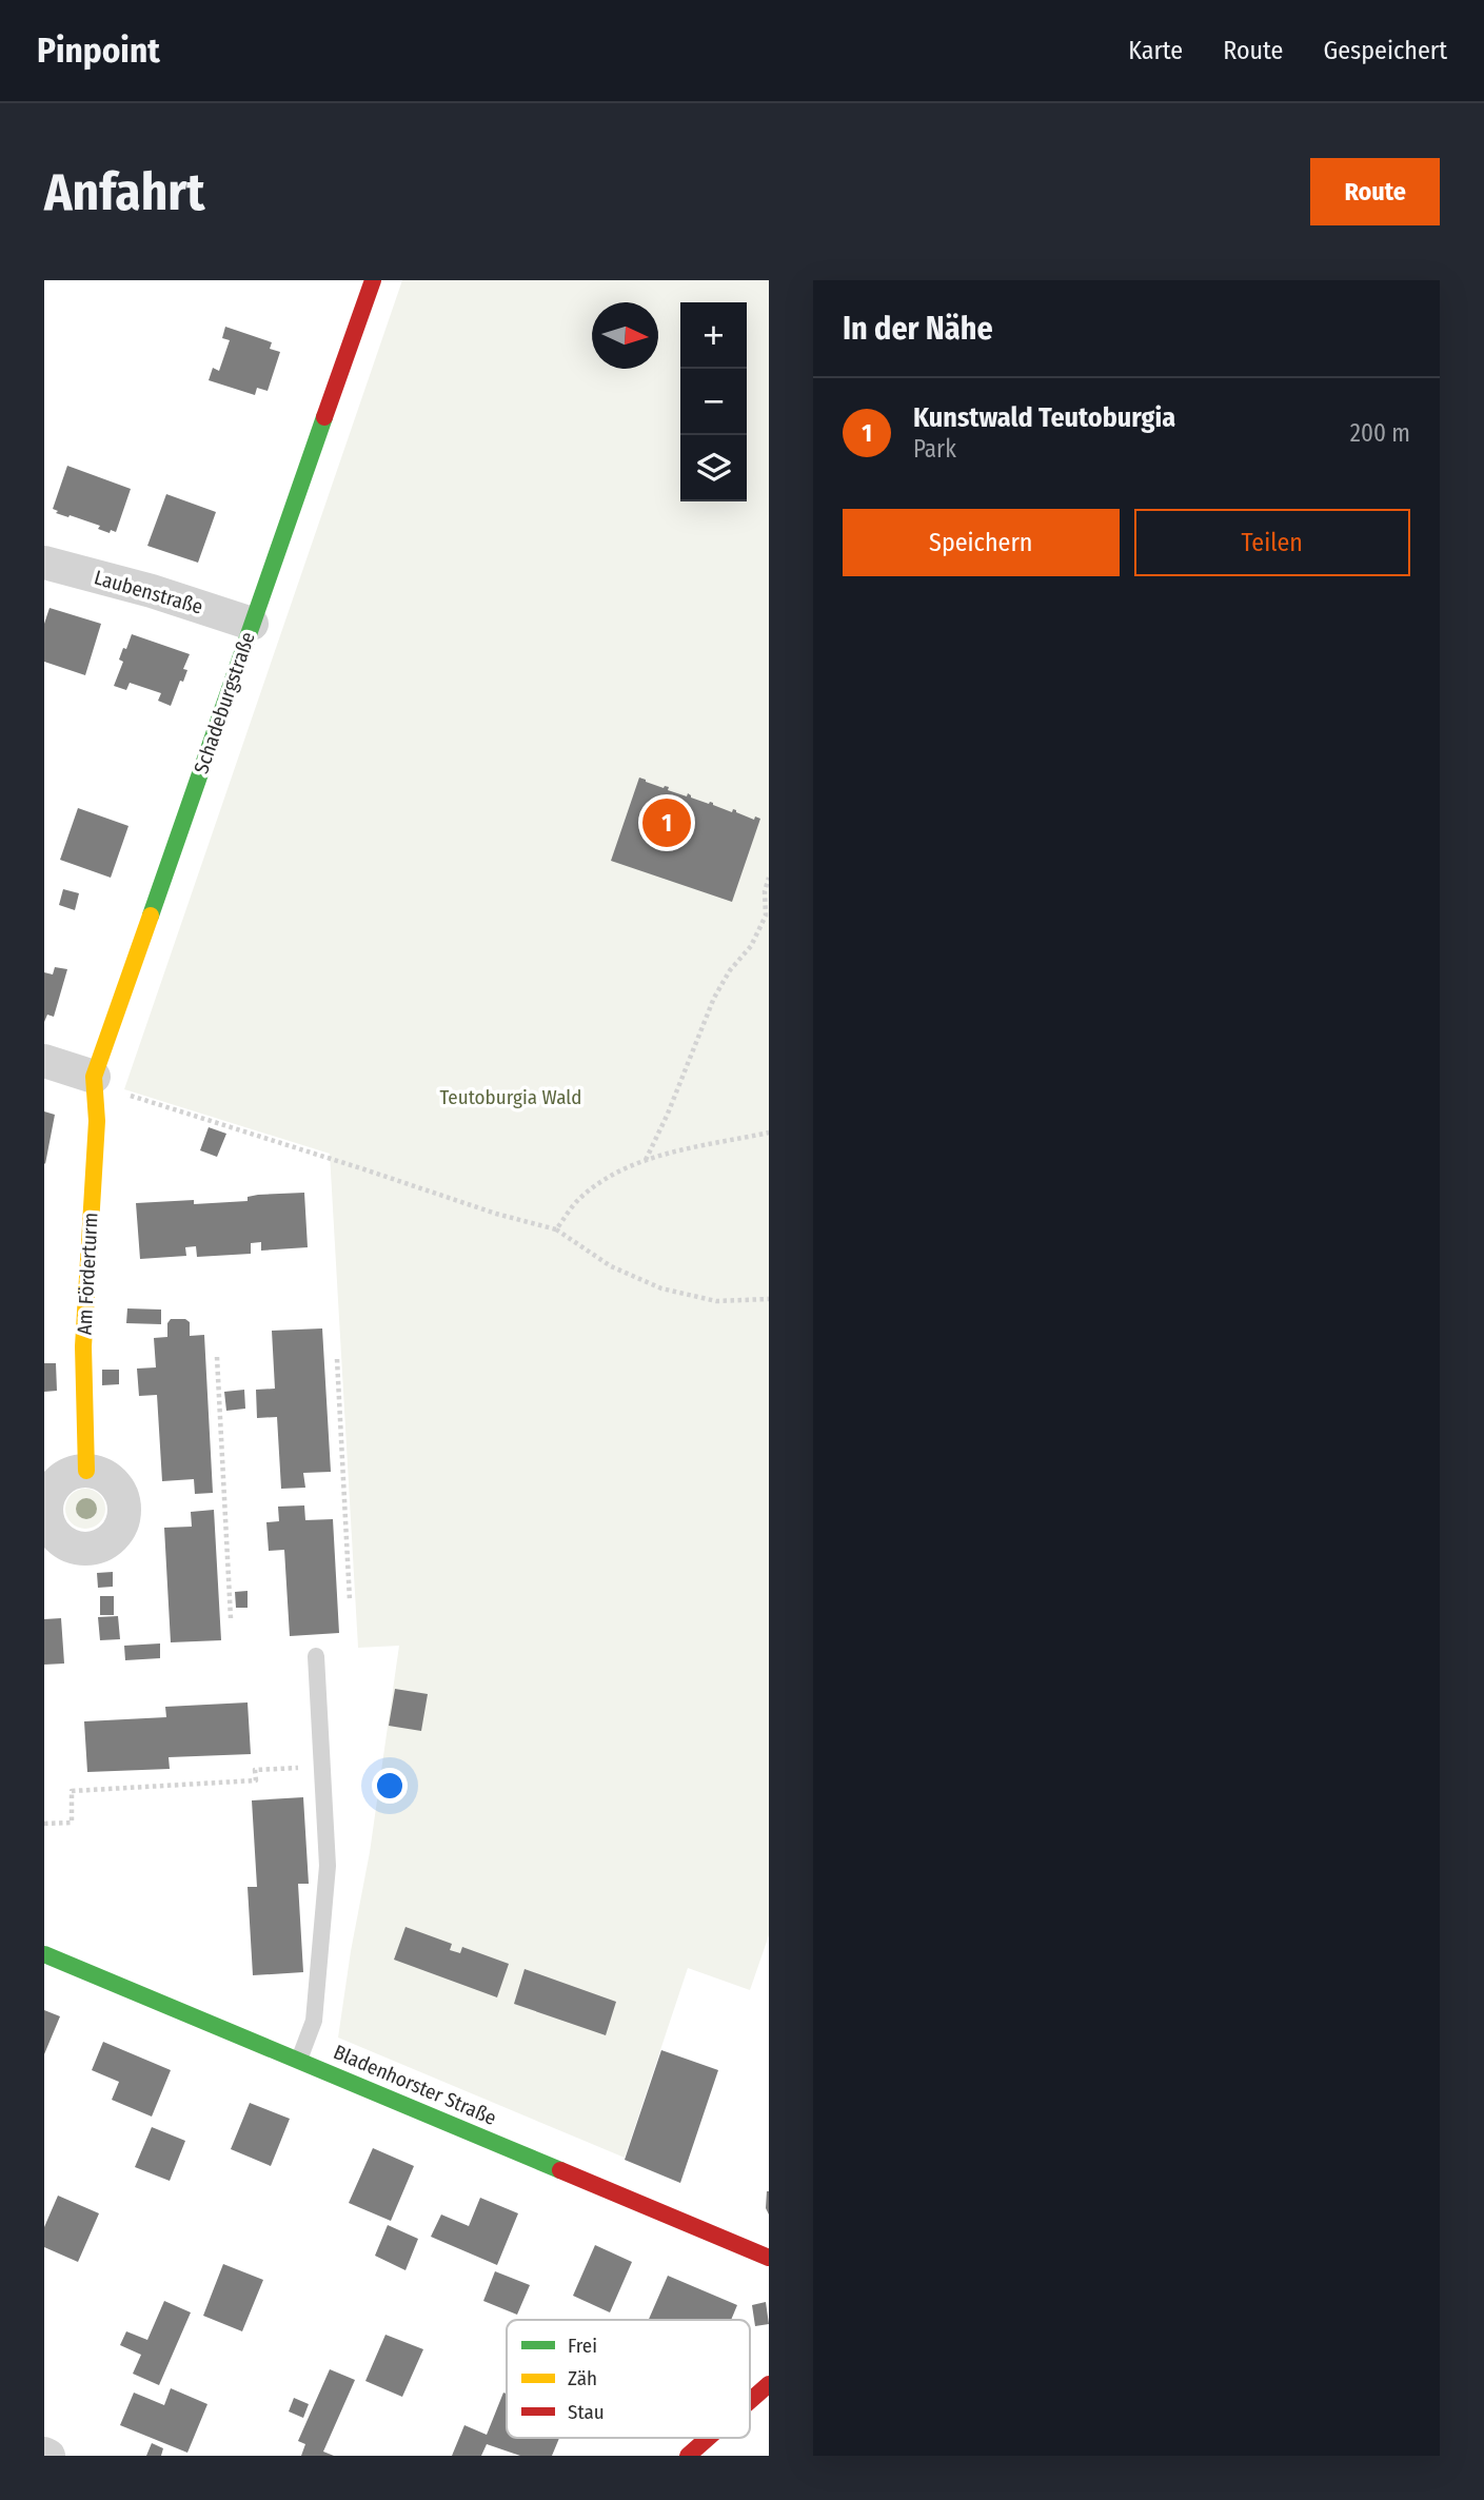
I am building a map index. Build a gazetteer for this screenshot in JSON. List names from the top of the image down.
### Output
{
  "streets": {
    "street": [
      "Laubenstraße",
      "Schadeburgstraße",
      "Am Förderturm",
      "Bladenhorster Straße"
    ]
  },
  "crossings": [
    ["Laubenstraße", "Schadeburgstraße"],
    ["Schadeburgstraße", "Am Förderturm"]
  ],
  "parks": ["Teutoburgia Wald"],
  "legend": ["Frei", "Zäh", "Stau"],
  "north": "right",
  "page": {
    "header": "Pinpoint",
    "nav": ["Karte", "Route", "Gespeichert"],
    "buttons": [
      "Route",
      ["Speichern", "Teilen"]
    ],
    "title": "Anfahrt",
    "heading": "In der Nähe",
    "map_buttons": ["+", "−"],
    "list": [
      {
        "mark": "1",
        "name": "Kunstwald Teutoburgia",
        "note": "Park",
        "value": "200 m"
      }
    ],
    "pins": "1"
  }
}
